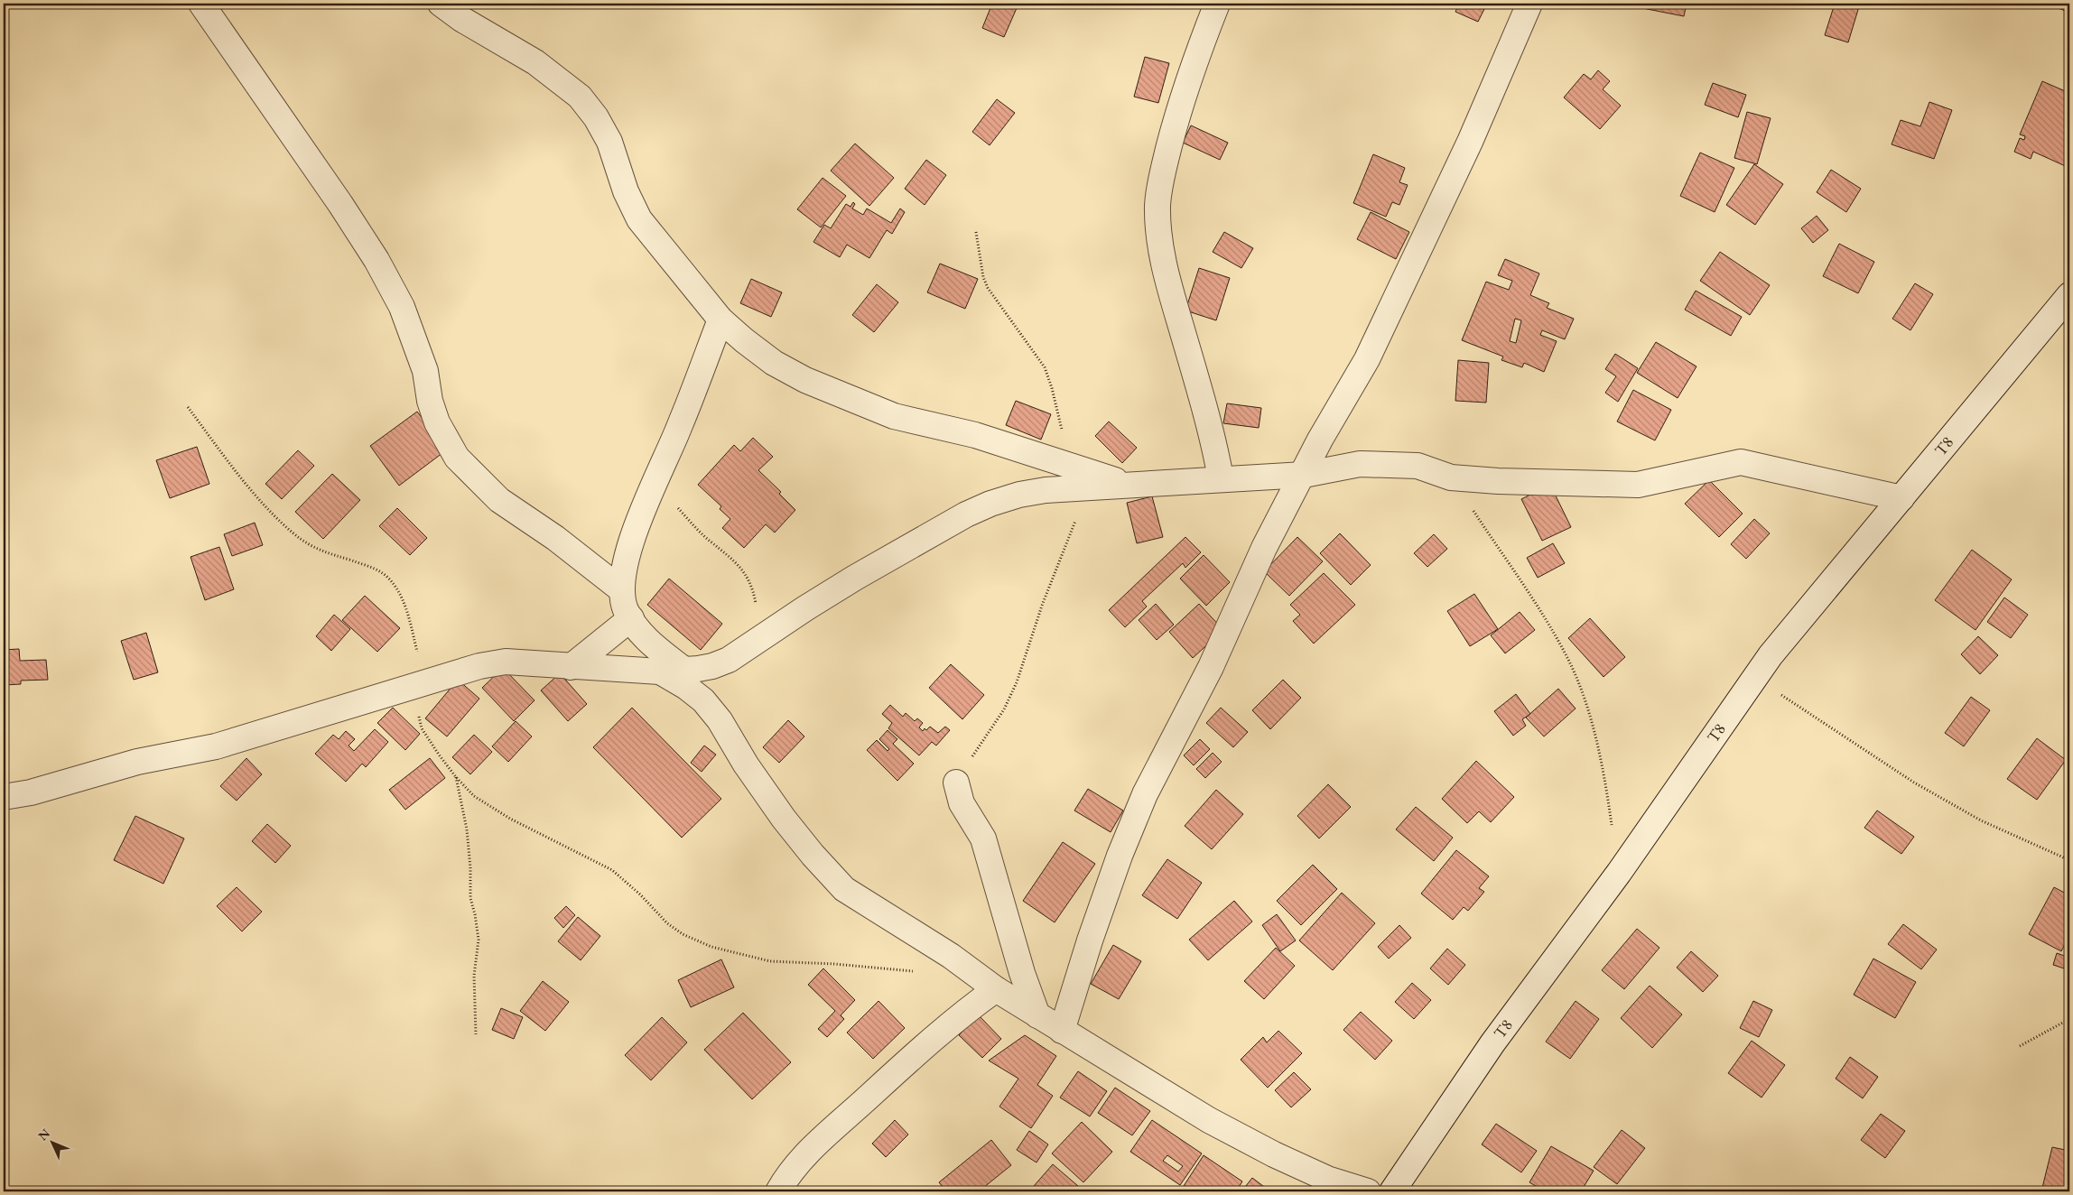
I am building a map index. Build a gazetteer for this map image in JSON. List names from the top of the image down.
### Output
{
  "streets": {
    "street": ["T8"]
  },
  "north": "top left"
}
